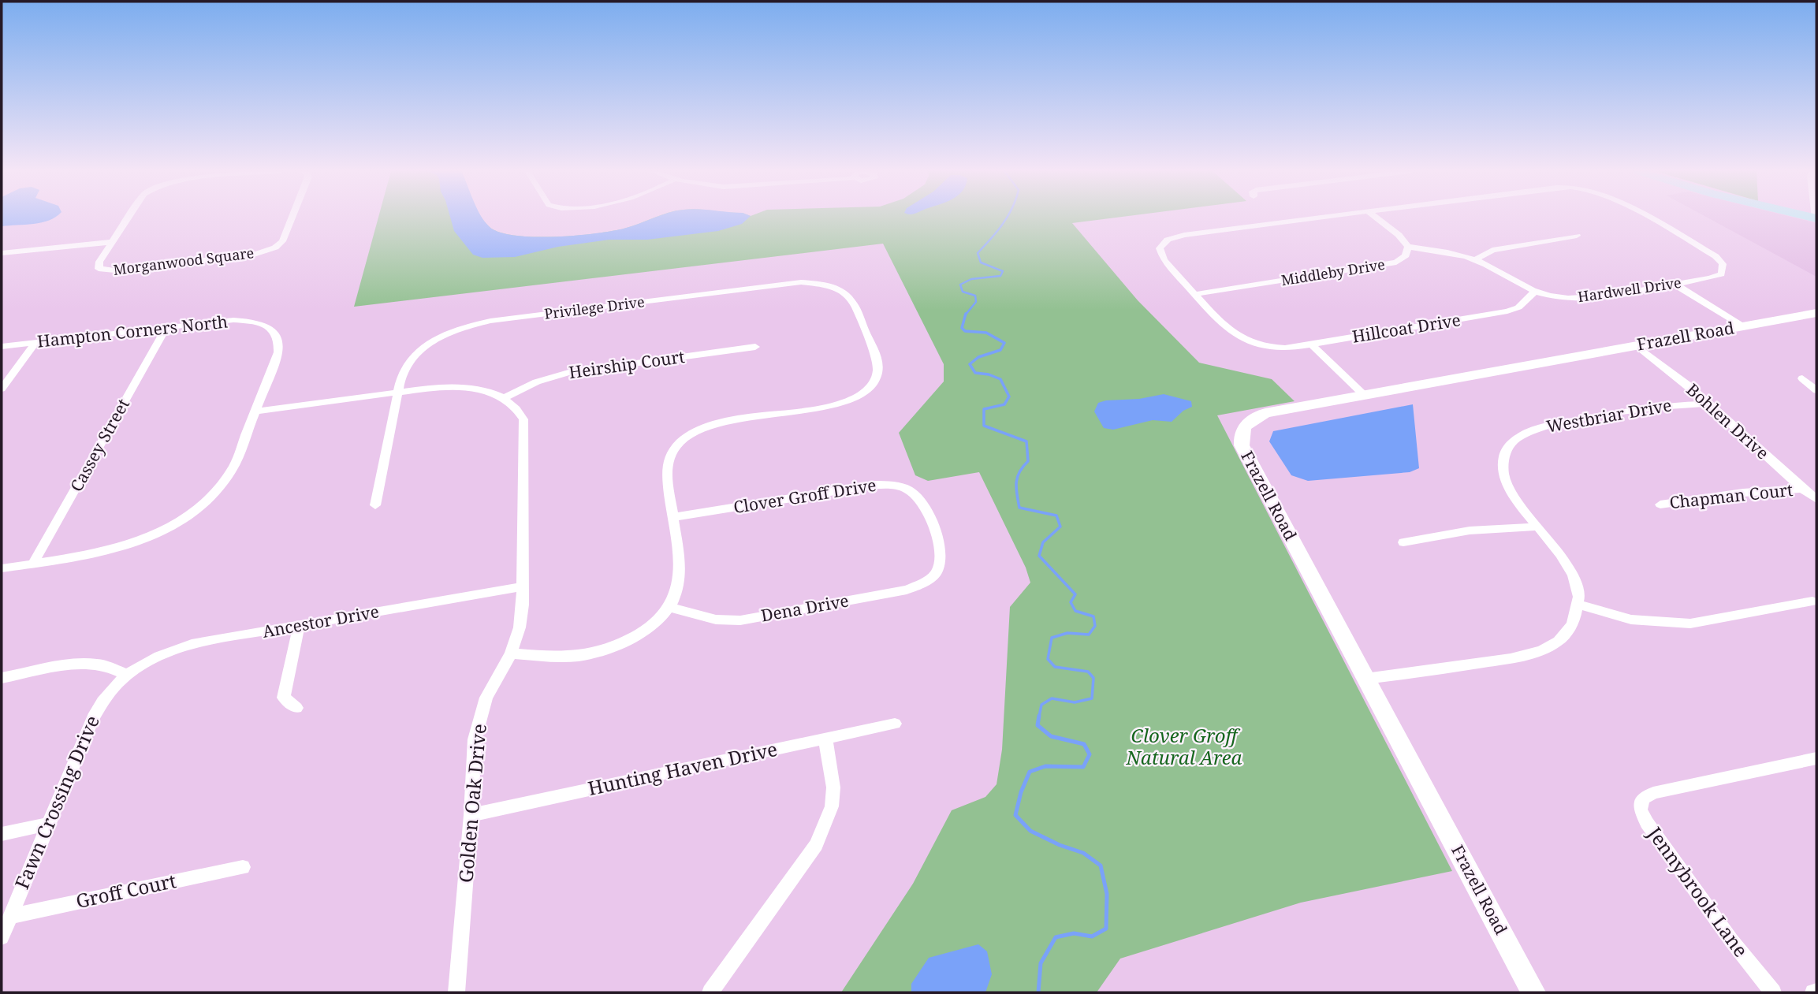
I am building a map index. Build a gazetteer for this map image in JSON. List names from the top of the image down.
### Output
{
  "streets": {
    "street": [
      "Morganwood Square",
      "Middleby Drive",
      "Hardwell Drive",
      "Privilege Drive",
      "Hillcoat Drive",
      "Hampton Corners North",
      "Frazell Road",
      "Heirship Court",
      "Westbriar Drive",
      "Bohlen Drive",
      "Cassey Street",
      "Clover Groff Drive",
      "Chapman Court",
      "Dena Drive",
      "Ancestor Drive",
      "Hunting Haven Drive",
      "Fawn Crossing Drive",
      "Golden Oak Drive",
      "Groff Court",
      "Jennybrook Lane"
    ]
  },
  "crossings": [
    ["Middleby Drive", "Hardwell Drive"],
    ["Middleby Drive", "Hillcoat Drive"],
    ["Hardwell Drive", "Hillcoat Drive"],
    ["Privilege Drive", "Clover Groff Drive"],
    ["Hampton Corners North", "Cassey Street"],
    ["Frazell Road", "Bohlen Drive"],
    ["Heirship Court", "Golden Oak Drive"],
    ["Westbriar Drive", "Bohlen Drive"],
    ["Bohlen Drive", "Chapman Court"],
    ["Clover Groff Drive", "Dena Drive"],
    ["Ancestor Drive", "Fawn Crossing Drive"],
    ["Ancestor Drive", "Golden Oak Drive"],
    ["Hunting Haven Drive", "Golden Oak Drive"],
    ["Fawn Crossing Drive", "Groff Court"]
  ],
  "parks": ["Clover Groff Natural Area"]
}
